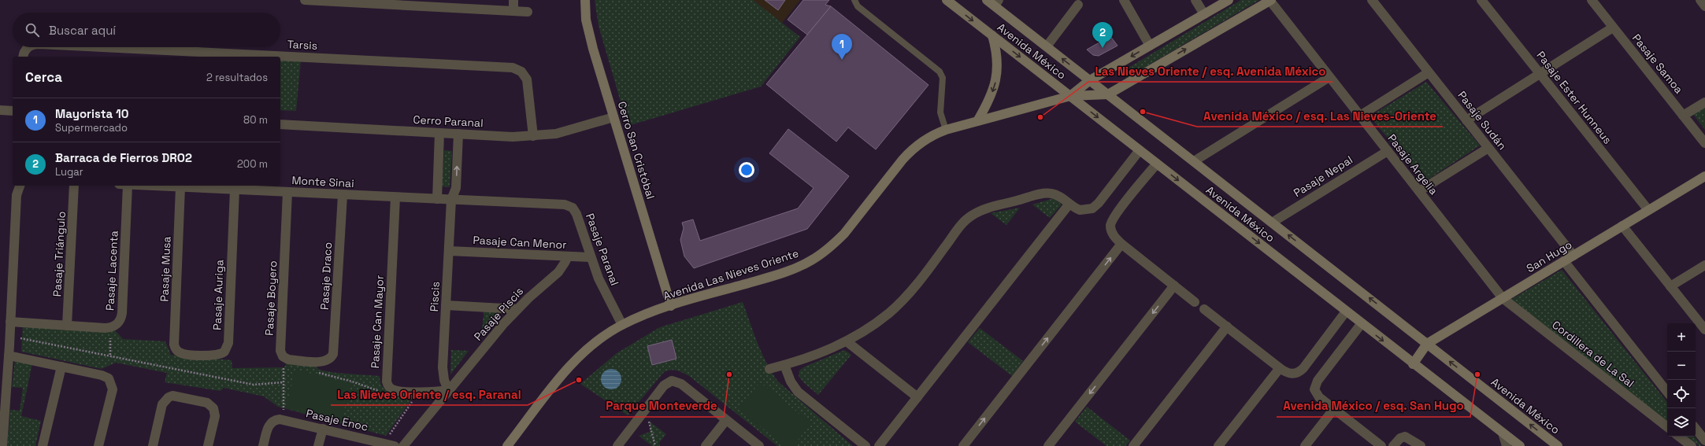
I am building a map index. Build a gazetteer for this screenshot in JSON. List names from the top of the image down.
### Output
{
  "streets": {
    "street": [
      "Tarsis",
      "Avenida México",
      "Pasaje Samoa",
      "Pasaje Ester Hunneus",
      "Pasaje Sudán",
      "Cerro Paranal",
      "Cerro San Cristóbal",
      "Pasaje Argelia",
      "Pasaje Nepal",
      "Monte Sinai",
      "Pasaje Can Menor",
      "Pasaje Paranal",
      "Pasaje Triángulo",
      "San Hugo",
      "Pasaje Musa",
      "Pasaje Lacenta",
      "Avenida Las Nieves Oriente",
      "Pasaje Draco",
      "Pasaje Auriga",
      "Piscis",
      "Pasaje Boyero",
      "Pasaje Piscis",
      "Pasaje Can Mayor",
      "Cordillera de La Sal",
      "Pasaje Enoc"
    ]
  },
  "crossings": [
    ["Tarsis", "Cerro Paranal"],
    ["Avenida México", "Pasaje Nepal"],
    ["Avenida México", "San Hugo"],
    ["Avenida México", "Avenida Las Nieves Oriente"],
    ["Pasaje Ester Hunneus", "San Hugo"],
    ["Pasaje Sudán", "San Hugo"],
    ["Cerro Paranal", "Cerro San Cristóbal"],
    ["Cerro Paranal", "Piscis"],
    ["Cerro San Cristóbal", "Avenida Las Nieves Oriente"],
    ["Pasaje Argelia", "Pasaje Nepal"],
    ["Pasaje Argelia", "San Hugo"],
    ["Pasaje Argelia", "Avenida Las Nieves Oriente"],
    ["Pasaje Argelia", "Cordillera de La Sal"],
    ["Monte Sinai", "Pasaje Paranal"],
    ["Monte Sinai", "Pasaje Musa"],
    ["Monte Sinai", "Pasaje Draco"],
    ["Monte Sinai", "Pasaje Auriga"],
    ["Monte Sinai", "Piscis"],
    ["Monte Sinai", "Pasaje Boyero"],
    ["Monte Sinai", "Pasaje Can Mayor"],
    ["Pasaje Can Menor", "Pasaje Paranal"],
    ["Pasaje Can Menor", "Piscis"],
    ["Pasaje Can Menor", "Pasaje Piscis"],
    ["Pasaje Paranal", "Avenida Las Nieves Oriente"],
    ["Pasaje Paranal", "Piscis"],
    ["San Hugo", "Cordillera de La Sal"],
    ["Pasaje Musa", "Pasaje Auriga"],
    ["Pasaje Draco", "Pasaje Boyero"],
    ["Piscis", "Pasaje Piscis"],
    ["Piscis", "Pasaje Can Mayor"],
    ["Pasaje Piscis", "Pasaje Can Mayor"]
  ],
  "places": [
    "Avenida México / esq. Las Nieves-Oriente",
    "Las Nieves Oriente / esq. Avenida México",
    "Parque Monteverde",
    "Avenida México / esq. San Hugo",
    "Las Nieves Oriente / esq. Paranal"
  ],
  "page": {
    "search": "Buscar aquí",
    "pins": ["2", "1"],
    "heading": ["Cerca", "2 resultados"],
    "list": [
      {
        "mark": "1",
        "name": "Mayorista 10",
        "note": "Supermercado",
        "value": "80 m"
      },
      {
        "mark": "2",
        "name": "Barraca de Fierros DRO2",
        "note": "Lugar",
        "value": "200 m"
      }
    ],
    "map_buttons": ["+", "−"]
  }
}
